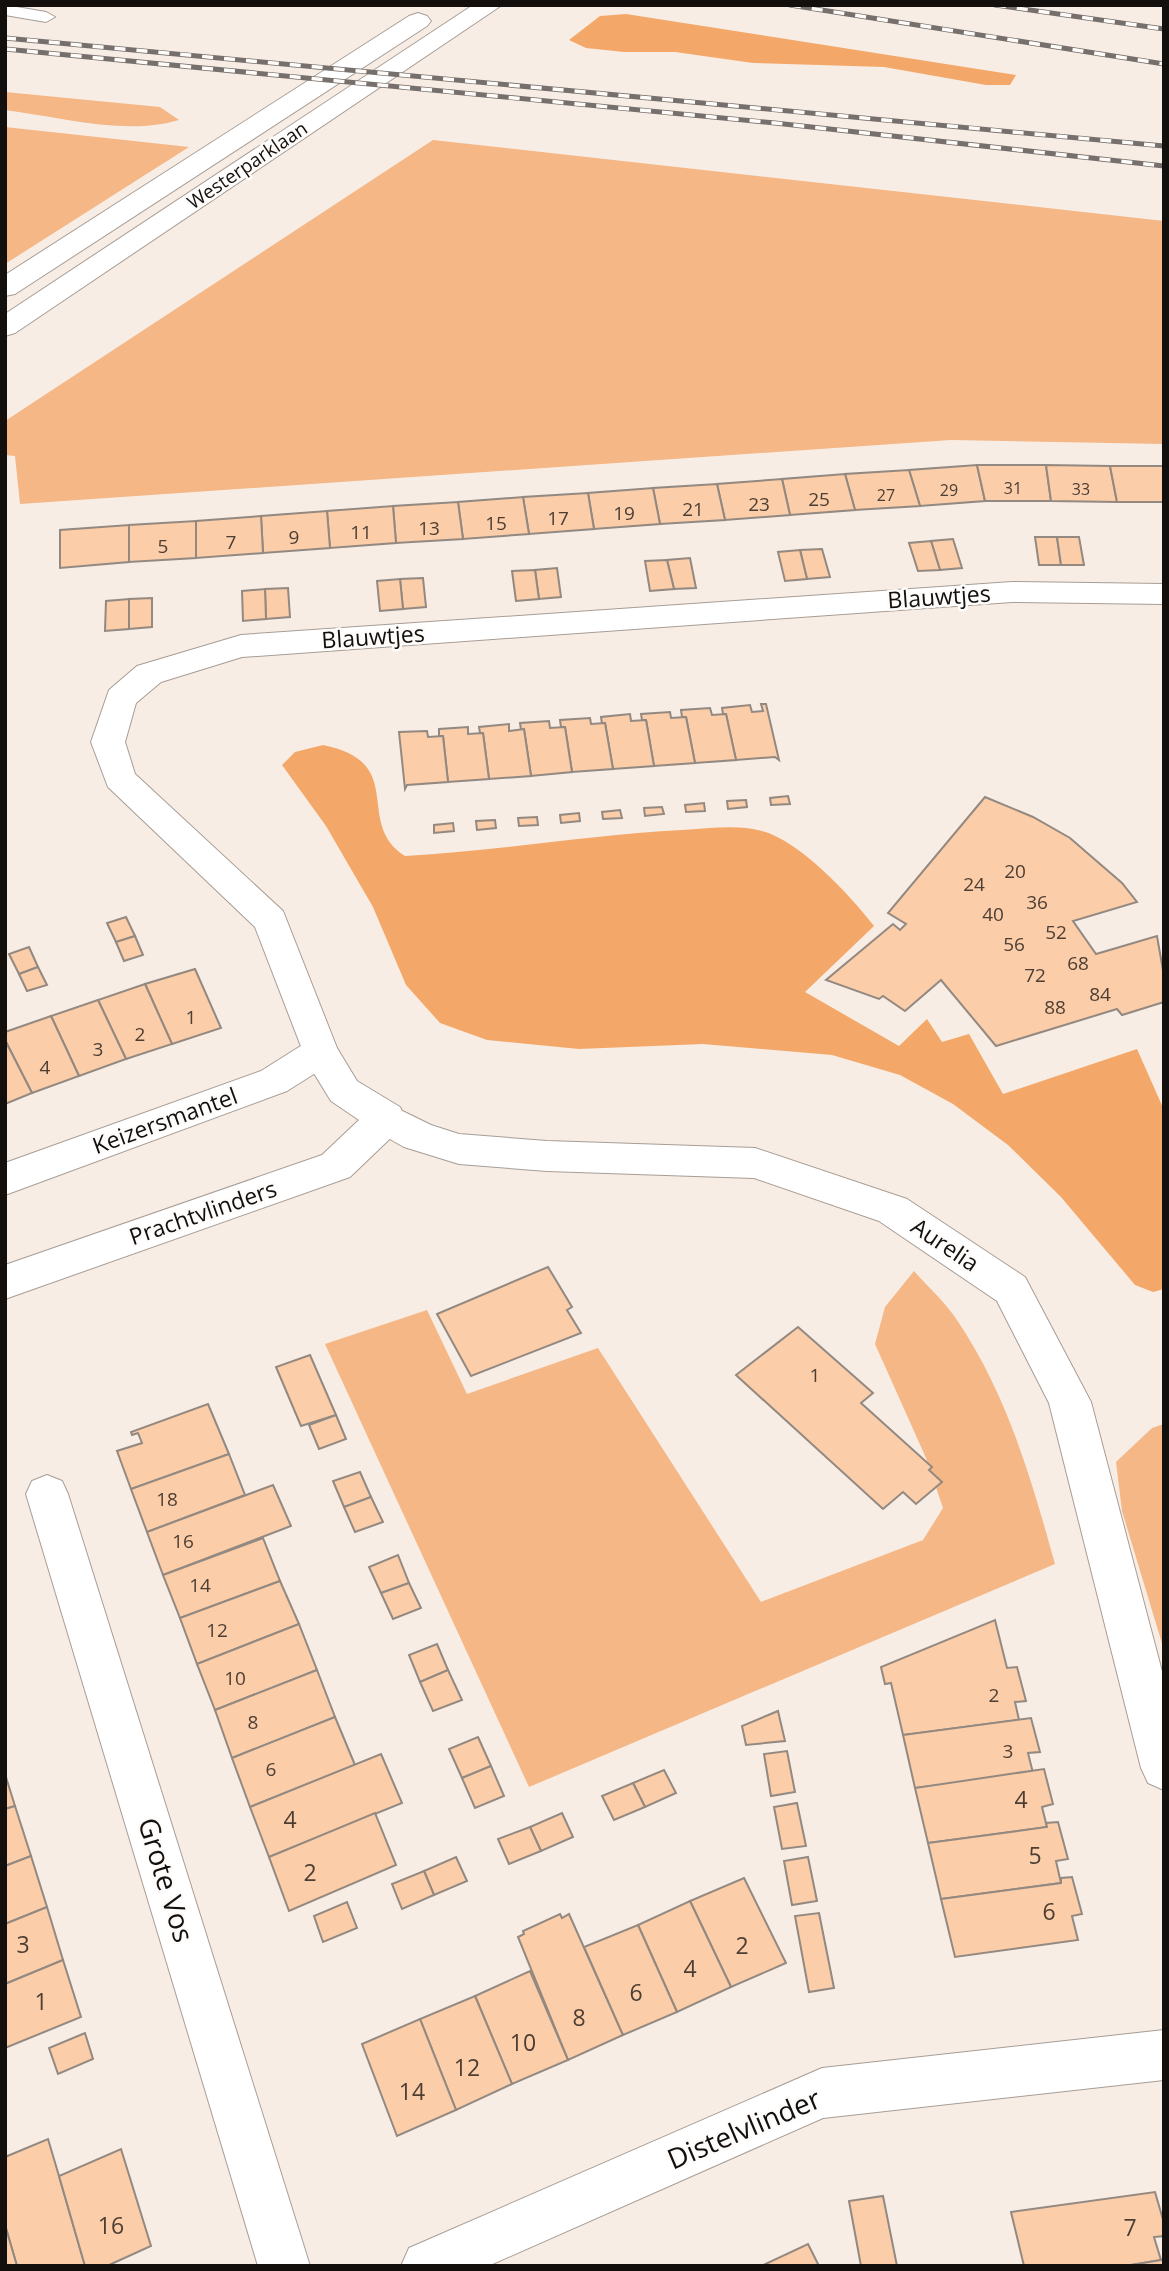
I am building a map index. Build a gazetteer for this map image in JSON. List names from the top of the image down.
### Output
{
  "streets": {
    "street": [
      "Westerparklaan",
      "Blauwtjes",
      "Keizersmantel",
      "Prachtvlinders",
      "Aurelia",
      "Grote Vos",
      "Distelvlinder"
    ]
  },
  "crossings": [
    ["Blauwtjes", "Keizersmantel"],
    ["Blauwtjes", "Prachtvlinders"],
    ["Blauwtjes", "Aurelia"],
    ["Prachtvlinders", "Aurelia"]
  ],
  "house_numbers": [
    "31",
    "33",
    "29",
    "27",
    "25",
    "23",
    "21",
    "19",
    "17",
    "15",
    "13",
    "11",
    "9",
    "7",
    "5",
    "20",
    "24",
    "36",
    "40",
    "52",
    "56",
    "68",
    "72",
    "84",
    "88",
    "1",
    "2",
    "3",
    "4",
    "1",
    "18",
    "16",
    "14",
    "12",
    "10",
    "2",
    "8",
    "3",
    "6",
    "4",
    "4",
    "5",
    "2",
    "6",
    "3",
    "2",
    "4",
    "6",
    "1",
    "8",
    "10",
    "12",
    "14",
    "16",
    "7"
  ]
}
